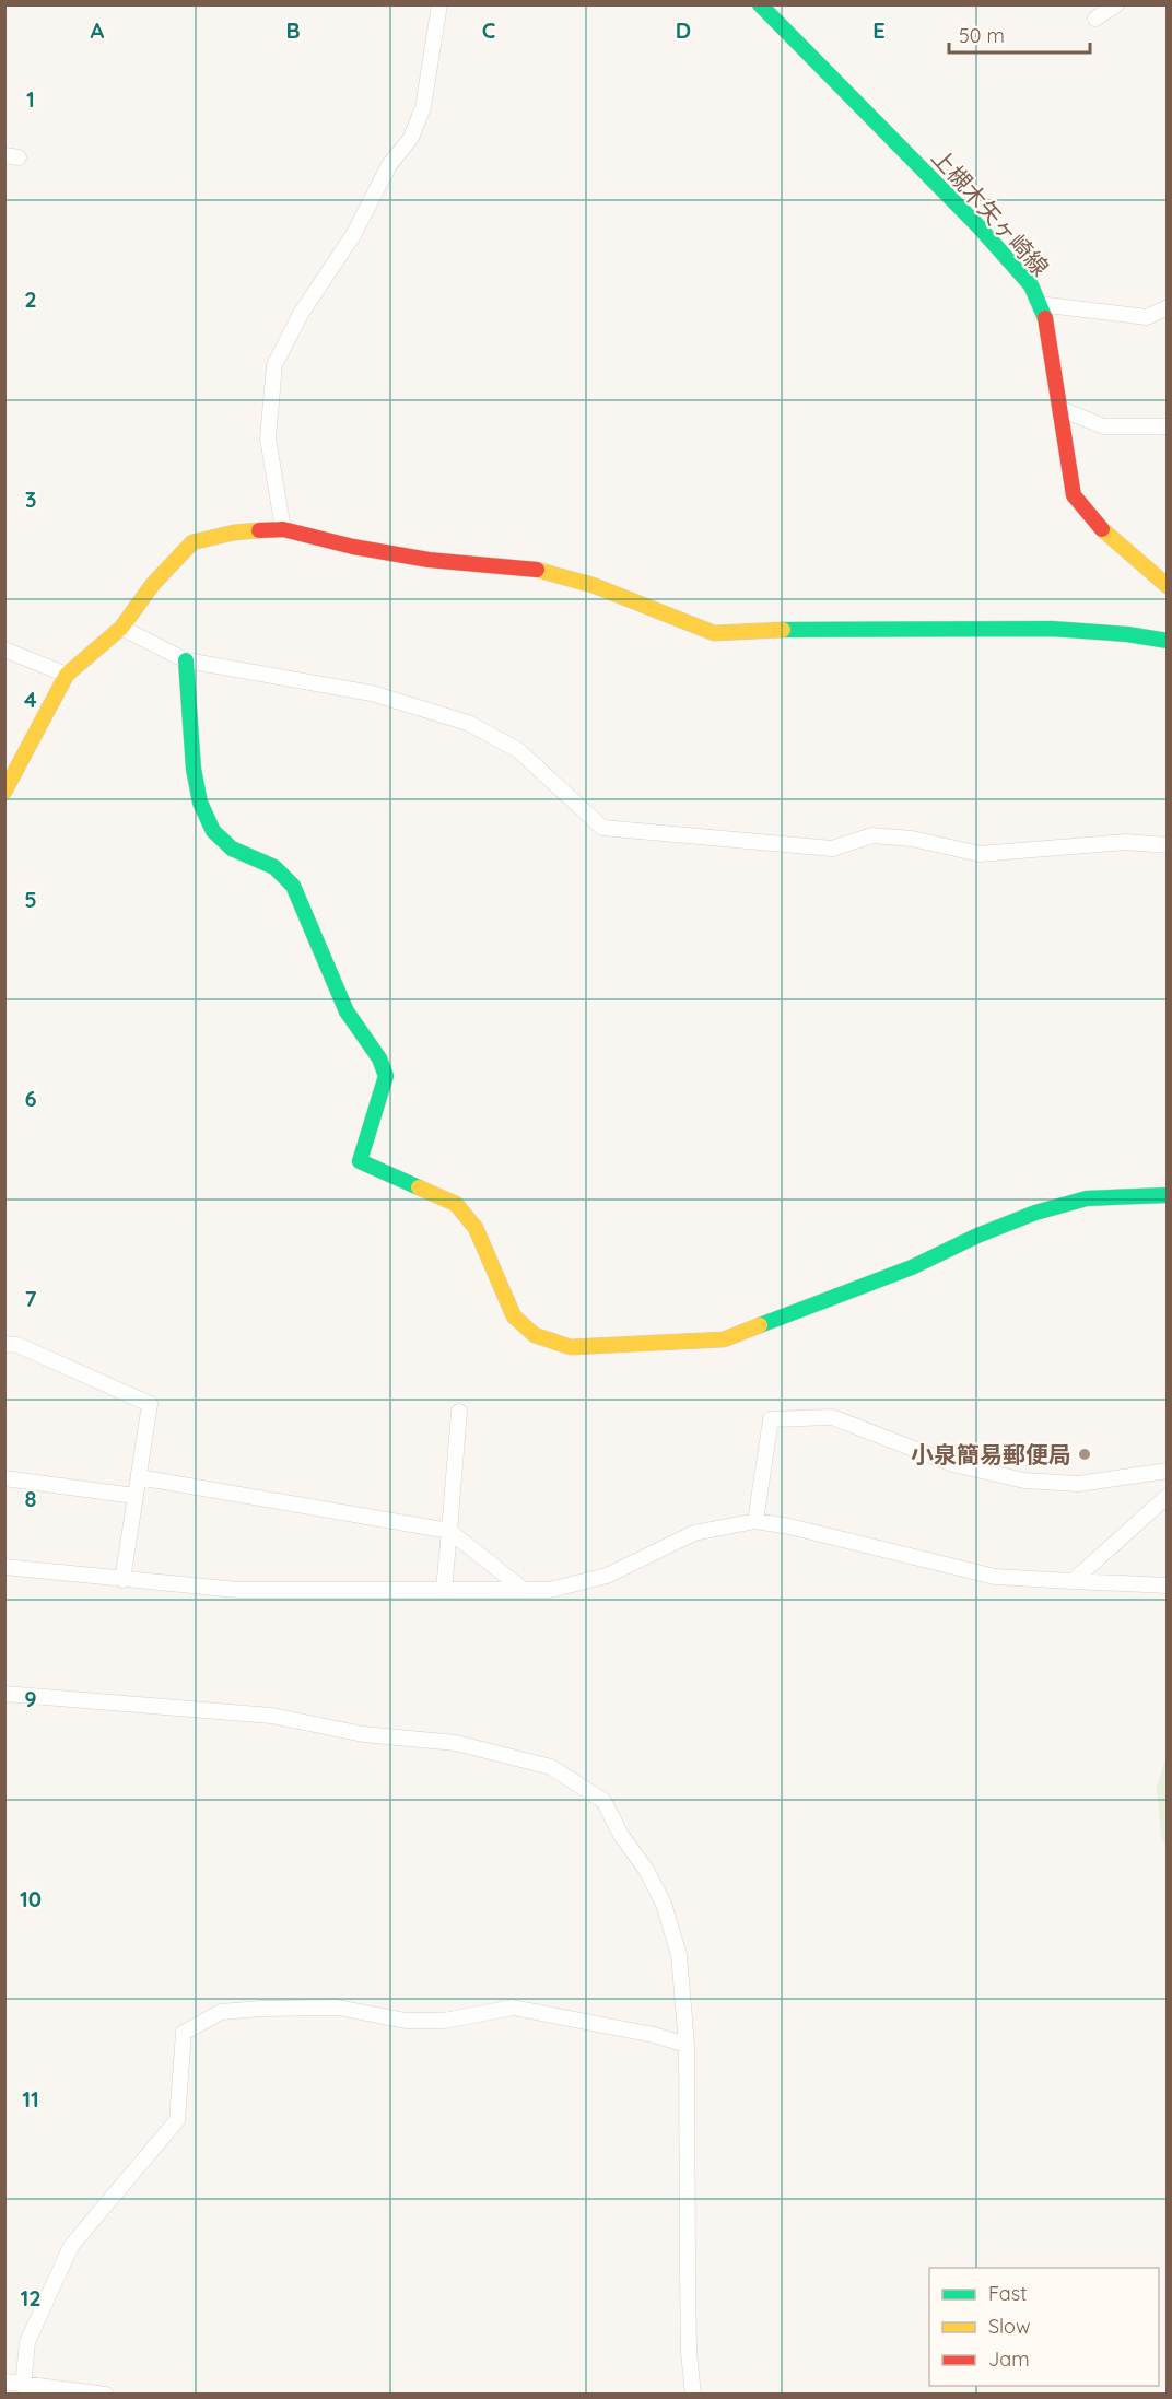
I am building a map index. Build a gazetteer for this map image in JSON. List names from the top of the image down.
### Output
{
  "streets": {
    "street": ["上槻木矢ヶ崎線"]
  },
  "places": ["小泉簡易郵便局"],
  "legend": ["Fast", "Slow", "Jam"],
  "scale_bar": "50 m",
  "grid": {
    "columns": [
      "A",
      "B",
      "C",
      "D",
      "E"
    ],
    "rows": [
      "1",
      "2",
      "3",
      "4",
      "5",
      "6",
      "7",
      "8",
      "9",
      "10",
      "11",
      "12"
    ]
  }
}
